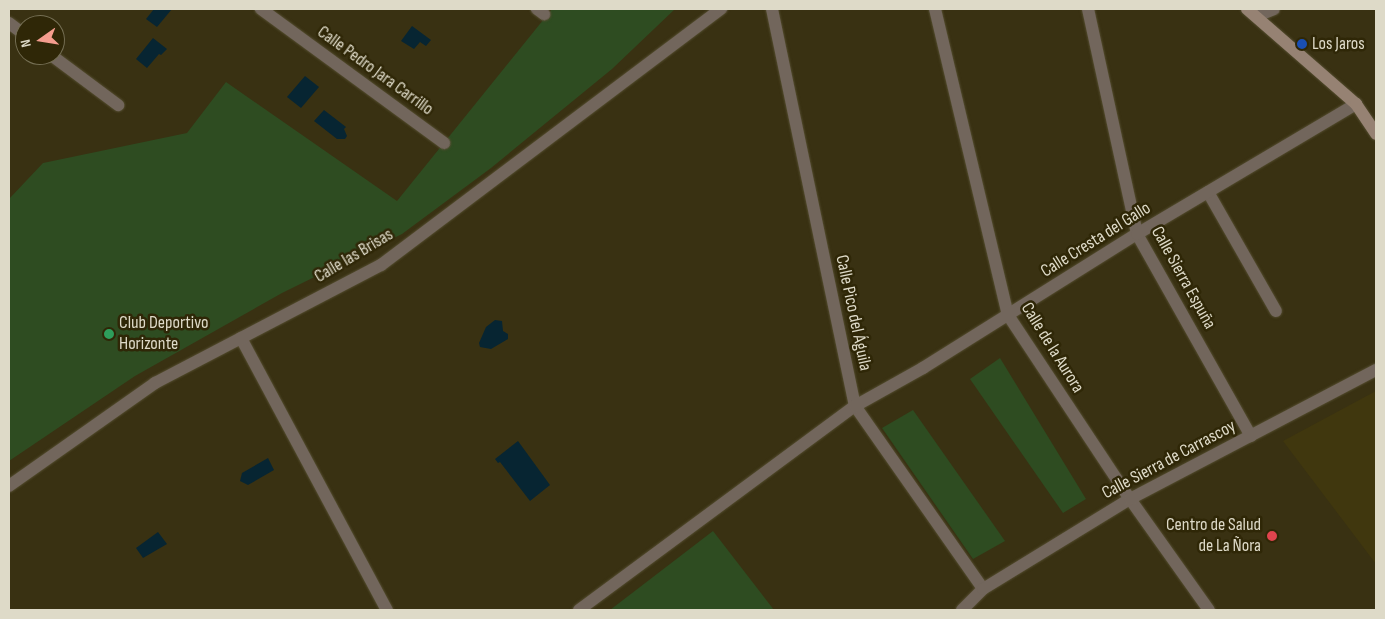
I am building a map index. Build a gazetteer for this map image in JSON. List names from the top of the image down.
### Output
{
  "streets": {
    "street": [
      "Calle Pedro Jara Carrillo",
      "Calle Cresta del Gallo",
      "Calle las Brisas",
      "Calle Sierra Espuña",
      "Calle Pico del Águila",
      "Calle de la Aurora",
      "Calle Sierra de Carrascoy"
    ]
  },
  "crossings": [
    ["Calle Cresta del Gallo", "Calle Sierra Espuña"],
    ["Calle Cresta del Gallo", "Calle Pico del Águila"],
    ["Calle Cresta del Gallo", "Calle de la Aurora"],
    ["Calle Sierra Espuña", "Calle Sierra de Carrascoy"],
    ["Calle Pico del Águila", "Calle Sierra de Carrascoy"],
    ["Calle de la Aurora", "Calle Sierra de Carrascoy"]
  ],
  "places": ["Los Jaros", "Club Deportivo Horizonte", "Centro de Salud de La Ñora"],
  "north": "left"
}
